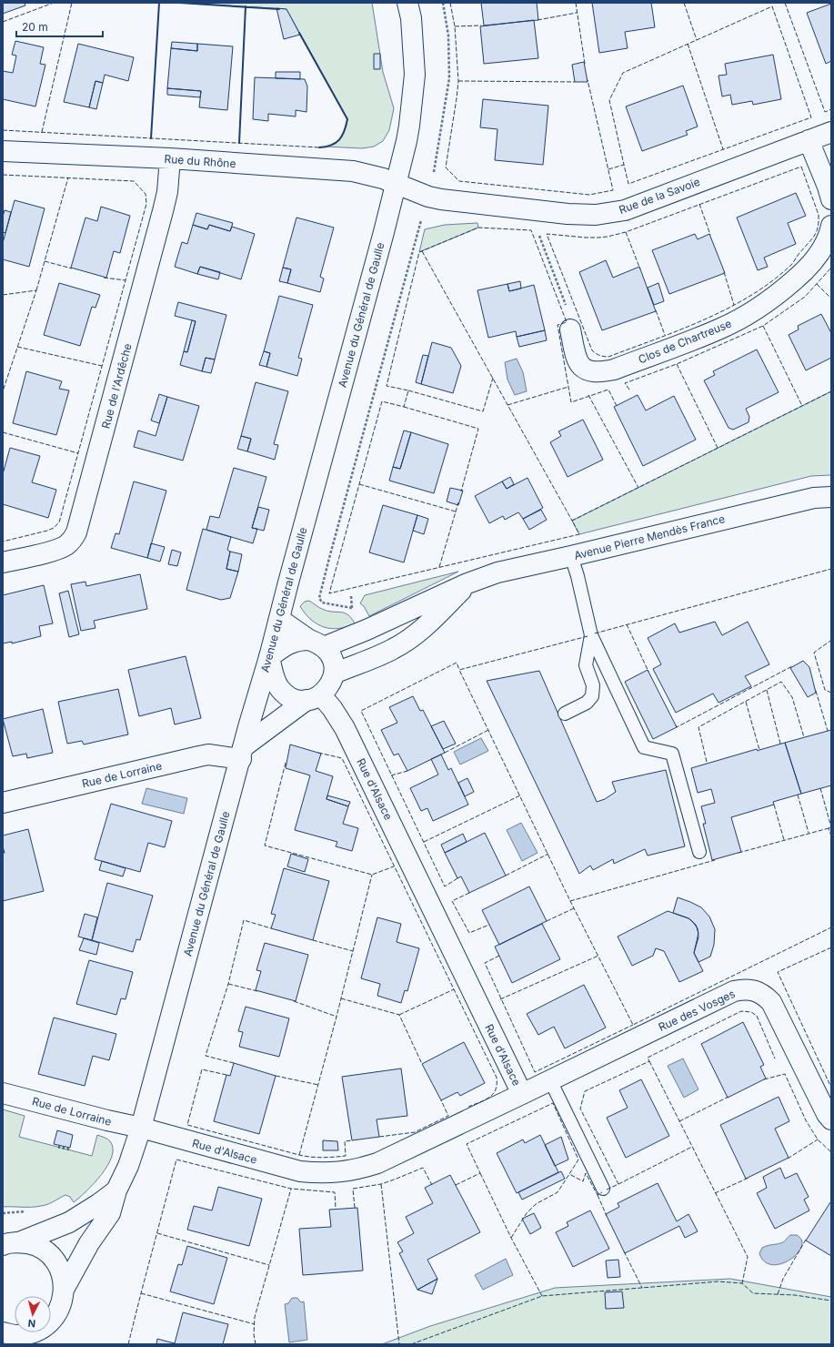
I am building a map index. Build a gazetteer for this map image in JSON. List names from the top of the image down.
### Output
{
  "streets": {
    "street": [
      "Rue du Rhône",
      "Rue de la Savoie",
      "Avenue du Général de Gaulle",
      "Clos de Chartreuse",
      "Rue de l'Ardêche",
      "Avenue Pierre Mendès France",
      "Rue de Lorraine",
      "Rue d'Alsace",
      "Rue des Vosges"
    ]
  },
  "crossings": [
    ["Rue du Rhône", "Rue de la Savoie"],
    ["Rue du Rhône", "Avenue du Général de Gaulle"],
    ["Rue du Rhône", "Rue de l'Ardêche"],
    ["Rue de la Savoie", "Avenue du Général de Gaulle"],
    ["Avenue du Général de Gaulle", "Avenue Pierre Mendès France"],
    ["Avenue du Général de Gaulle", "Rue de Lorraine"],
    ["Avenue du Général de Gaulle", "Rue d'Alsace"],
    ["Avenue Pierre Mendès France", "Rue d'Alsace"],
    ["Rue de Lorraine", "Rue d'Alsace"],
    ["Rue d'Alsace", "Rue des Vosges"]
  ],
  "scale_bar": "20 m",
  "north": "bottom"
}
